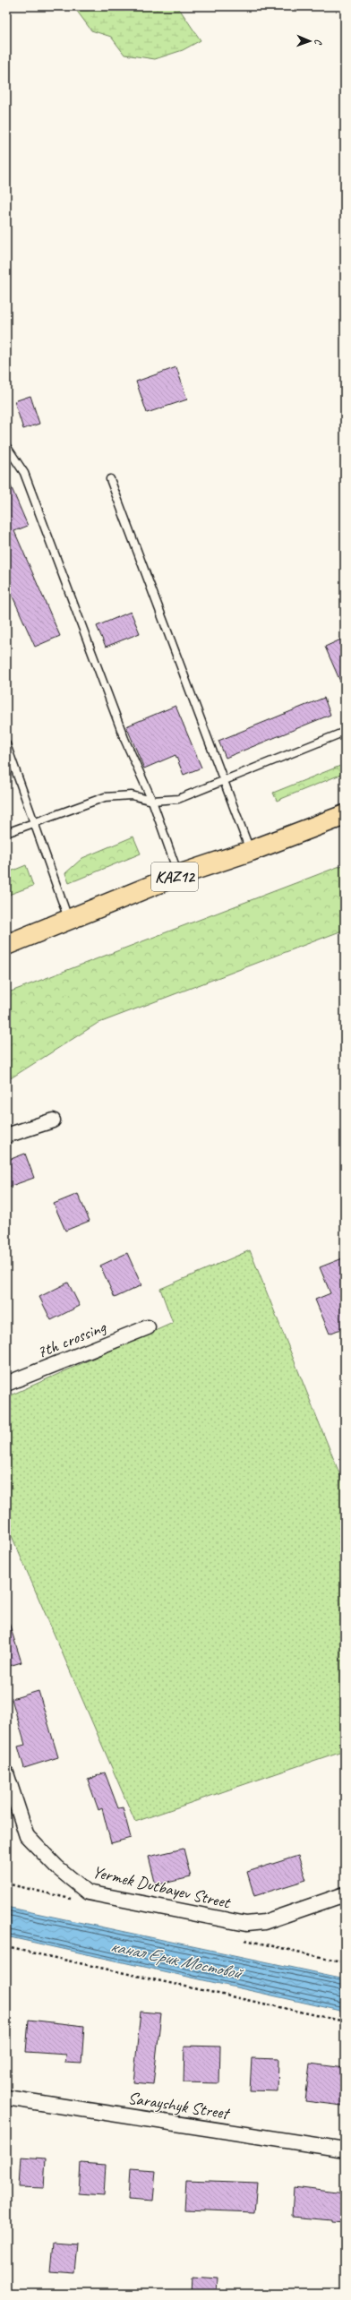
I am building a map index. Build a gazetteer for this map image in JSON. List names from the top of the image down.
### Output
{
  "streets": {
    "main road": ["KAZ12"],
    "street": ["7th crossing", "Yermek Dutbayev Street", "Sarayshyk Street"]
  },
  "water": ["канал Ерик Мостовой"],
  "north": "right"
}
